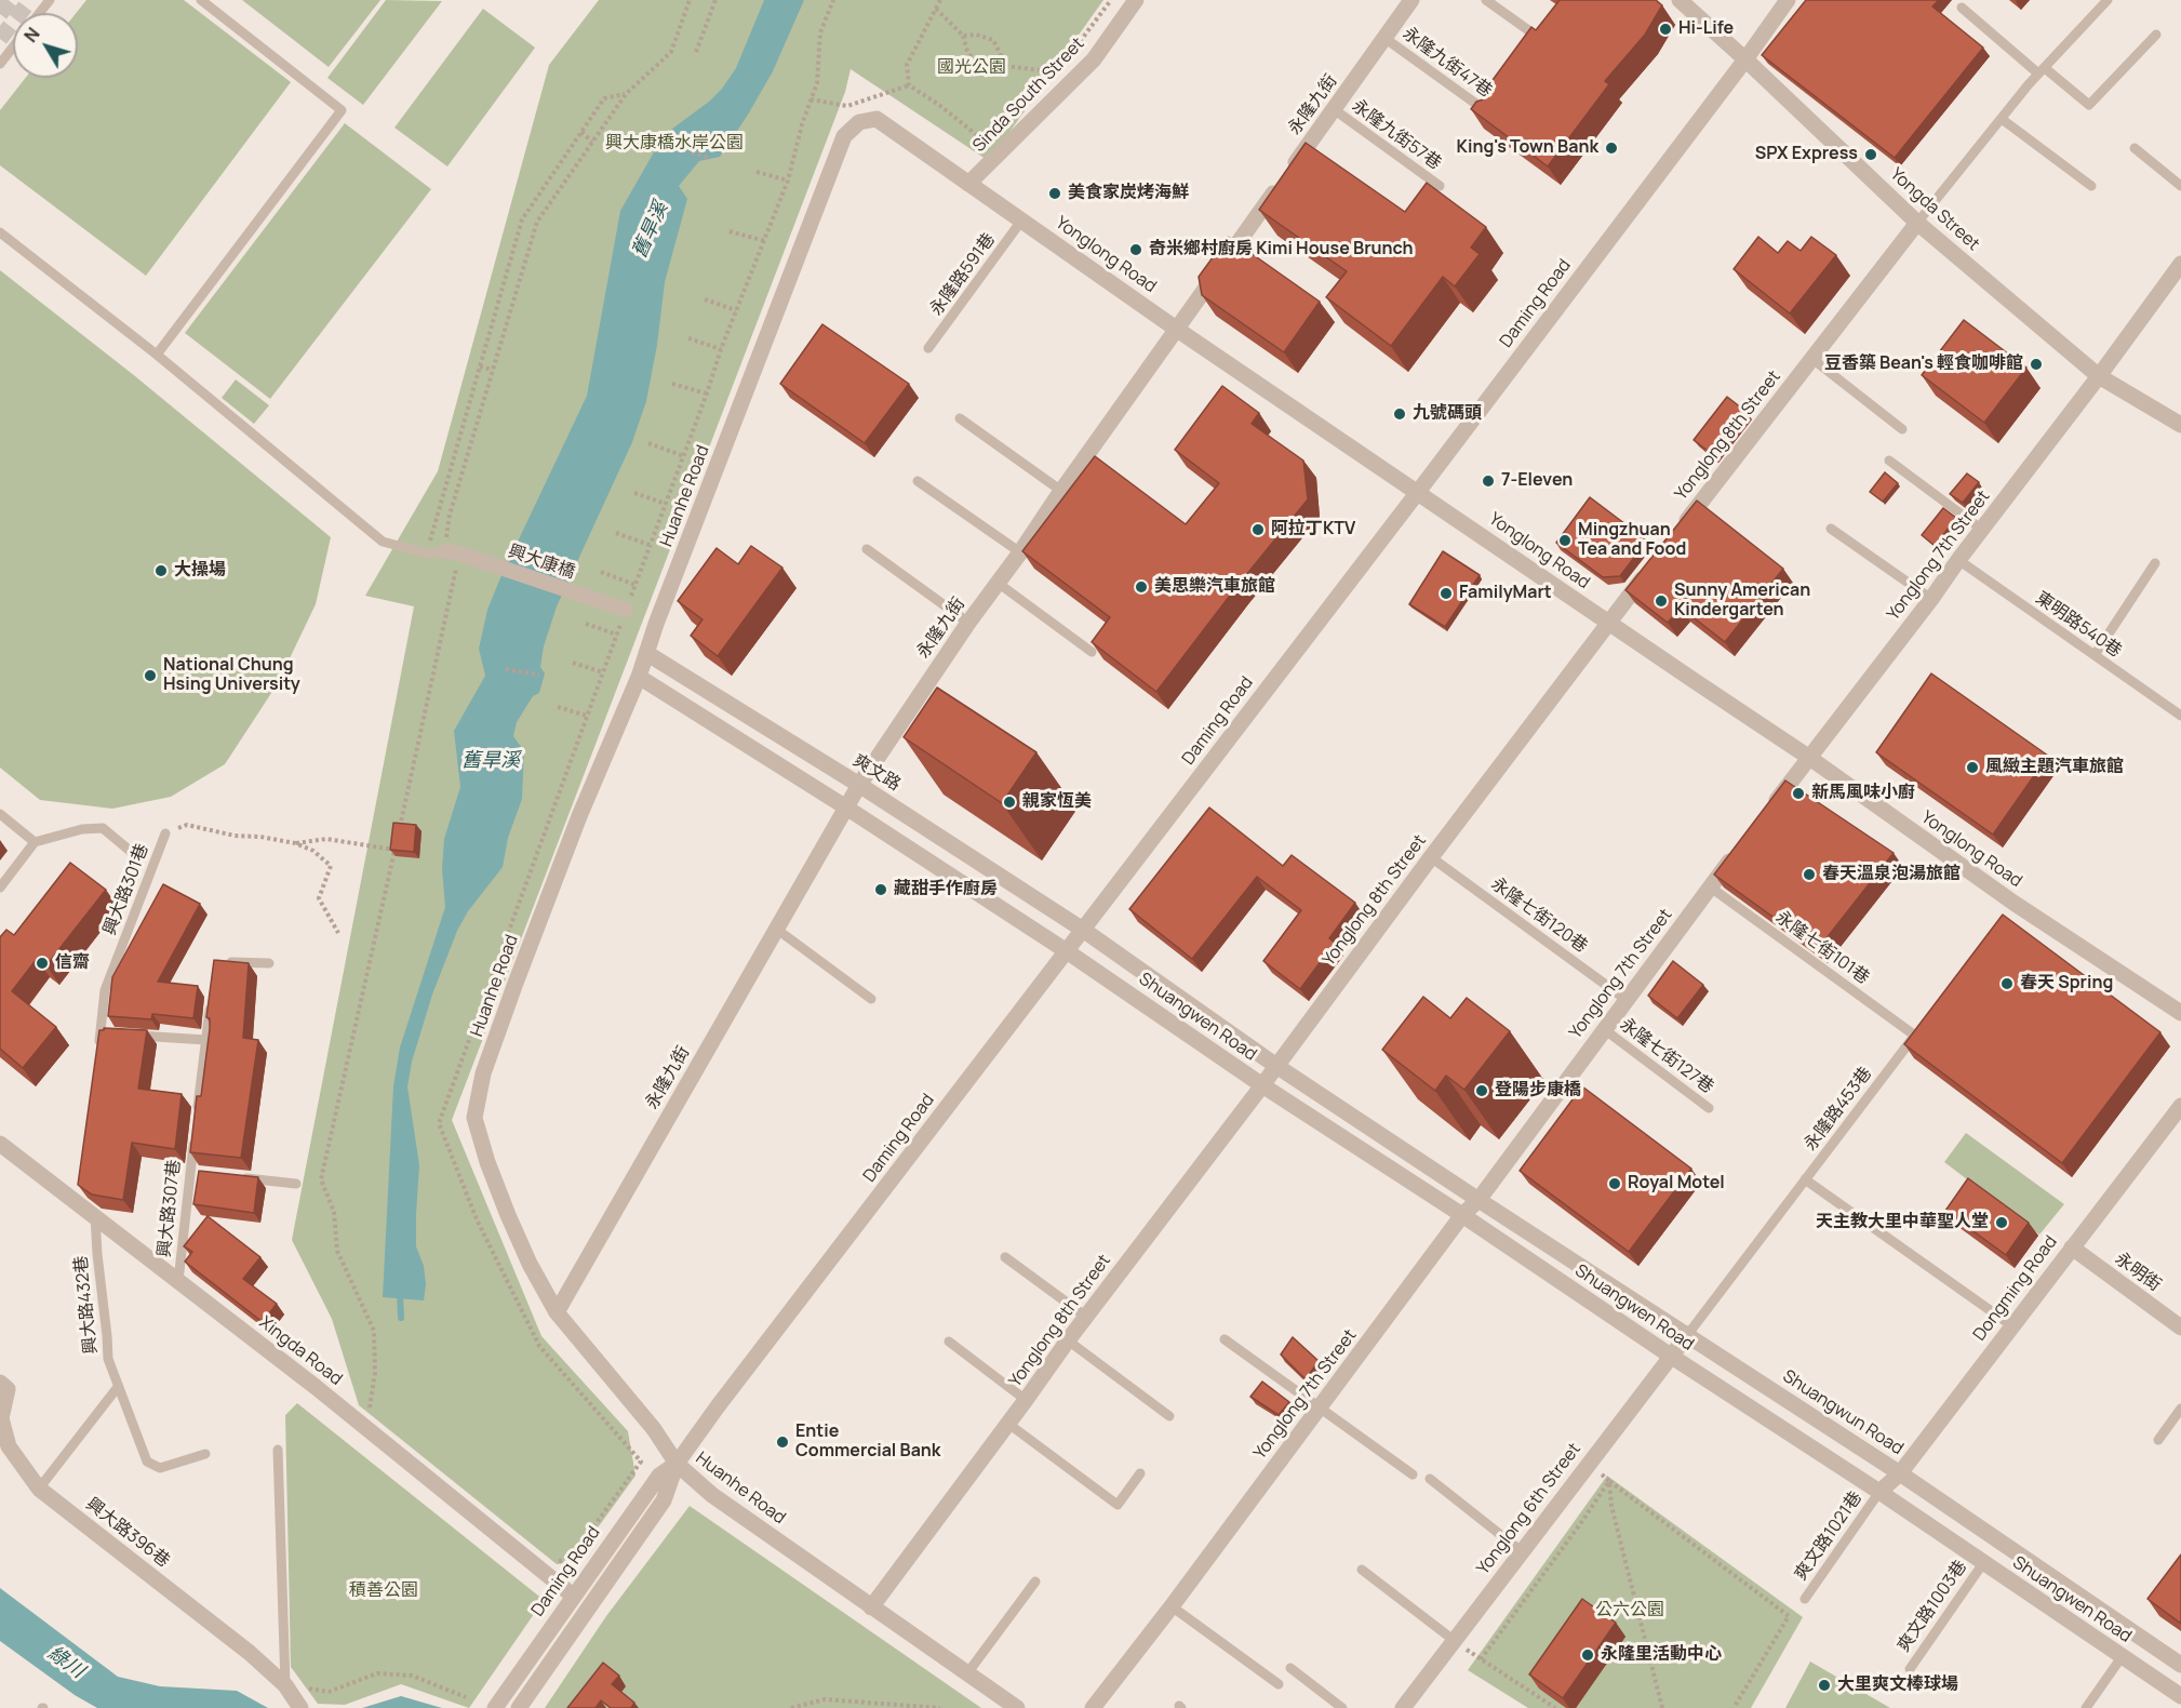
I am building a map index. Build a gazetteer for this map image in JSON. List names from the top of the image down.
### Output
{
  "streets": {
    "street": [
      "Sinda South Street",
      "永隆九街",
      "Yongda Street",
      "Yonglong Road",
      "Daming Road",
      "Yonglong 8th Street",
      "Huanhe Road",
      "Yonglong 7th Street",
      "興大康橋",
      "爽文路",
      "Shuangwen Road",
      "永明街",
      "Dongming Road",
      "Xingda Road",
      "Shuangwun Road",
      "Yonglong 6th Street",
      "興大路396巷"
    ],
    "lane": [
      "永隆九街47巷",
      "永隆九街57巷",
      "永隆路591巷",
      "東明路540巷",
      "興大路301巷",
      "永隆七街120巷",
      "永隆七街101巷",
      "永隆七街127巷",
      "永隆路453巷",
      "興大路307巷",
      "興大路432巷",
      "爽文路1021巷",
      "爽文路1003巷"
    ]
  },
  "crossings": [
    ["永隆九街47巷", "永隆九街"],
    ["Sinda South Street", "Yonglong Road"],
    ["永隆九街", "永隆九街57巷"],
    ["永隆九街", "Yonglong Road"],
    ["永隆九街", "Huanhe Road"],
    ["永隆九街", "爽文路"],
    ["Yongda Street", "Daming Road"],
    ["Yongda Street", "Yonglong 8th Street"],
    ["Yongda Street", "Yonglong 7th Street"],
    ["Yonglong Road", "永隆路591巷"],
    ["Yonglong Road", "Daming Road"],
    ["Yonglong Road", "Yonglong 8th Street"],
    ["Yonglong Road", "Huanhe Road"],
    ["Yonglong Road", "Yonglong 7th Street"],
    ["Daming Road", "Huanhe Road"],
    ["Daming Road", "爽文路"],
    ["Daming Road", "Shuangwen Road"],
    ["Daming Road", "Xingda Road"],
    ["Yonglong 8th Street", "Huanhe Road"],
    ["Yonglong 8th Street", "永隆七街120巷"],
    ["Yonglong 8th Street", "Shuangwen Road"],
    ["Huanhe Road", "爽文路"],
    ["Yonglong 7th Street", "東明路540巷"],
    ["Yonglong 7th Street", "永隆七街120巷"],
    ["Yonglong 7th Street", "永隆七街101巷"],
    ["Yonglong 7th Street", "Shuangwen Road"],
    ["Yonglong 7th Street", "永隆七街127巷"],
    ["Yonglong 7th Street", "Shuangwun Road"],
    ["爽文路", "Shuangwen Road"],
    ["永隆七街101巷", "永隆路453巷"],
    ["Shuangwen Road", "Dongming Road"],
    ["Shuangwen Road", "Shuangwun Road"],
    ["Shuangwen Road", "Yonglong 6th Street"],
    ["Shuangwen Road", "爽文路1021巷"],
    ["Shuangwen Road", "爽文路1003巷"],
    ["永隆路453巷", "Shuangwun Road"],
    ["永隆路453巷", "Yonglong 6th Street"],
    ["興大路307巷", "Xingda Road"],
    ["永明街", "Dongming Road"],
    ["Dongming Road", "Shuangwun Road"],
    ["Dongming Road", "爽文路1021巷"],
    ["興大路432巷", "Xingda Road"],
    ["Shuangwun Road", "Yonglong 6th Street"]
  ],
  "water": ["舊旱溪", "綠川"],
  "parks": [
    "國光公園",
    "興大康橋水岸公園",
    "積善公園",
    "公六公園"
  ],
  "places": [
    "Hi-Life",
    "King's Town Bank",
    "SPX Express",
    "美食家炭烤海鮮",
    "奇米鄉村廚房 Kimi House Brunch",
    "豆香築 Bean's 輕食咖啡館",
    "九號碼頭",
    "7-Eleven",
    "阿拉丁KTV",
    "Mingzhuan Tea and Food",
    "大操場",
    "美思樂汽車旅館",
    "FamilyMart",
    "Sunny American Kindergarten",
    "National Chung Hsing University",
    "風緻主題汽車旅館",
    "新馬風味小廚",
    "親家恆美",
    "春天溫泉泡湯旅館",
    "藏甜手作廚房",
    "信齋",
    "春天 Spring",
    "登陽步康橋",
    "Royal Motel",
    "天主教大里中華聖人堂",
    "Entie Commercial Bank",
    "永隆里活動中心",
    "大里爽文棒球場"
  ],
  "north": "top left"
}
